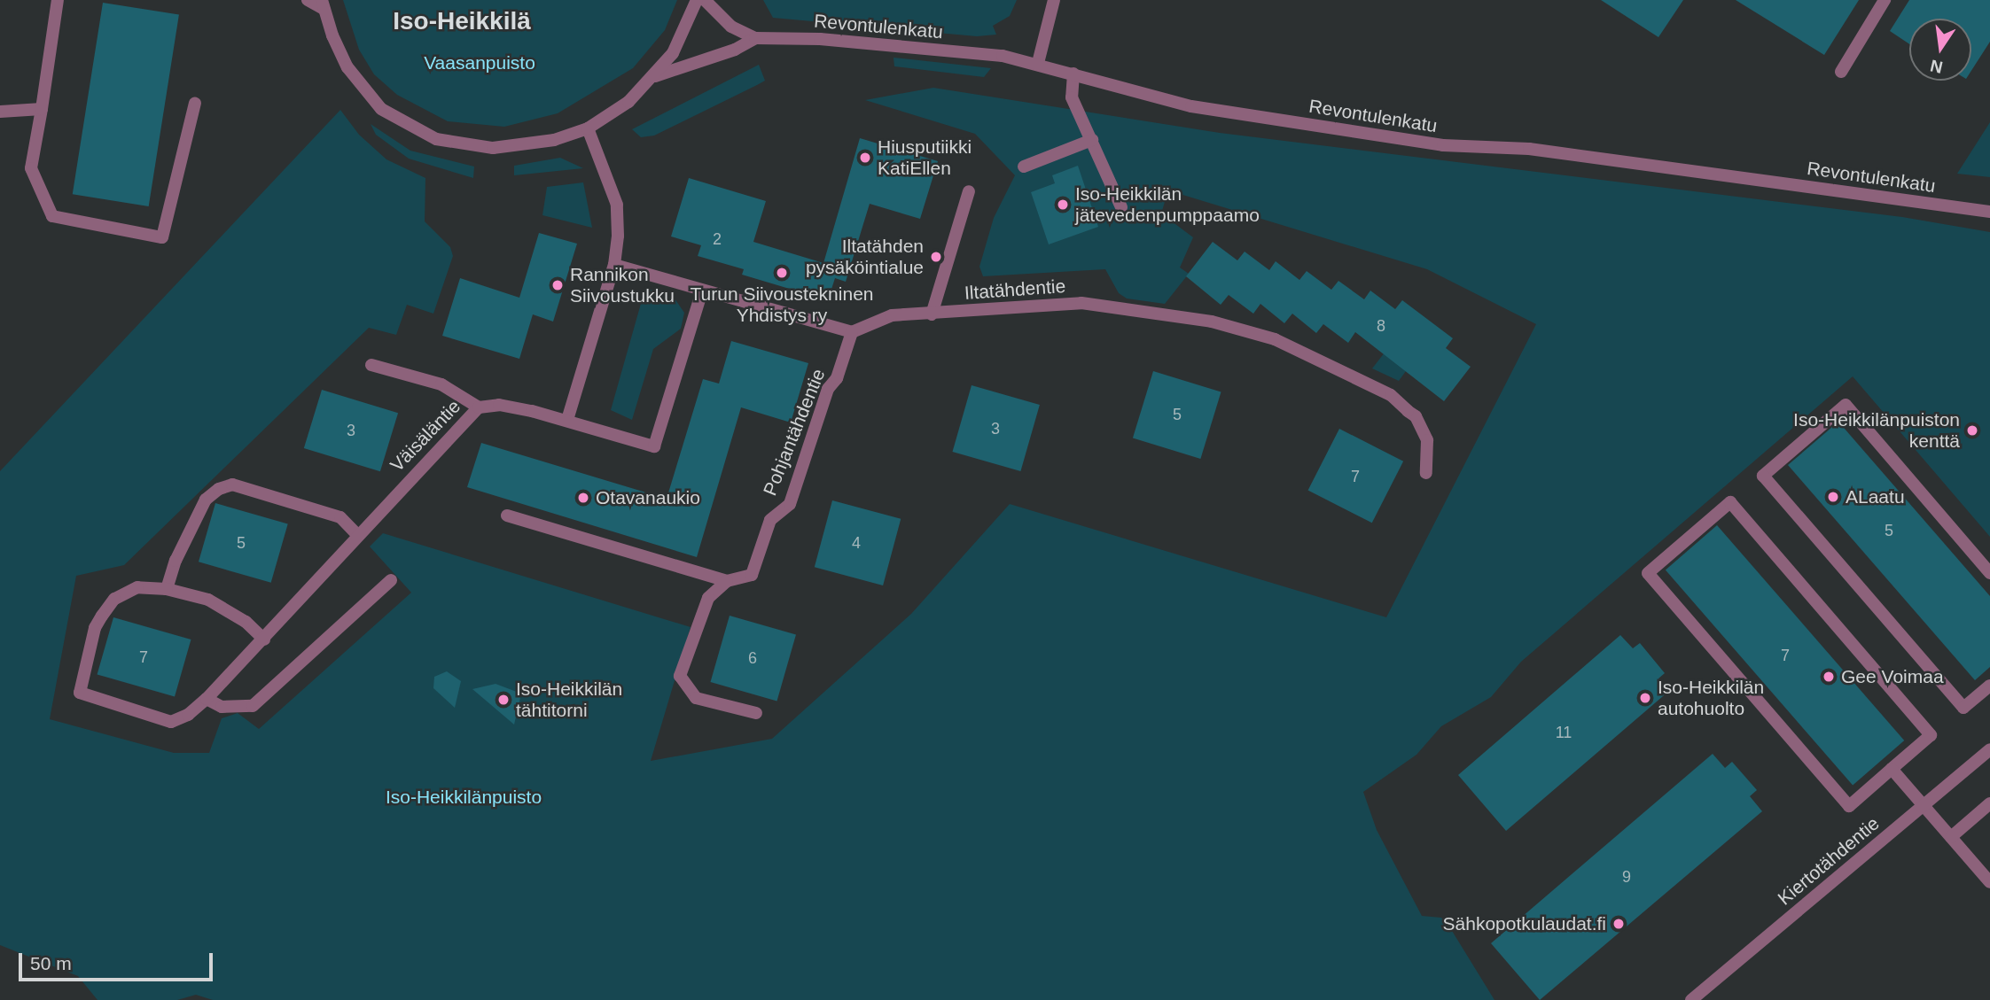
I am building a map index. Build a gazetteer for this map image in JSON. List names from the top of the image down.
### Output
{
  "streets": {
    "street": [
      "Revontulenkatu",
      "Iltatähdentie",
      "Pohjantähdentie",
      "Väisäläntie",
      "Kiertotähdentie"
    ]
  },
  "crossings": [
    ["Iltatähdentie", "Pohjantähdentie"]
  ],
  "districts": ["Iso-Heikkilä"],
  "parks": ["Vaasanpuisto", "Iso-Heikkilänpuisto"],
  "places": [
    "Hiusputiikki KatiEllen",
    "Iso-Heikkilän jätevedenpumppaamo",
    "Iltatähden pysäköintialue",
    "Turun Siivoustekninen Yhdistys ry",
    "Rannikon Siivoustukku",
    "Iso-Heikkilänpuiston kenttä",
    "ALaatu",
    "Otavanaukio",
    "Gee Voimaa",
    "Iso-Heikkilän autohuolto",
    "Iso-Heikkilän tähtitorni",
    "Sähkopotkulaudat.fi"
  ],
  "house_numbers": [
    "2",
    "8",
    "5",
    "3",
    "3",
    "7",
    "5",
    "5",
    "4",
    "7",
    "7",
    "6",
    "11",
    "9"
  ],
  "scale_bar": "50 m",
  "north": "bottom"
}
